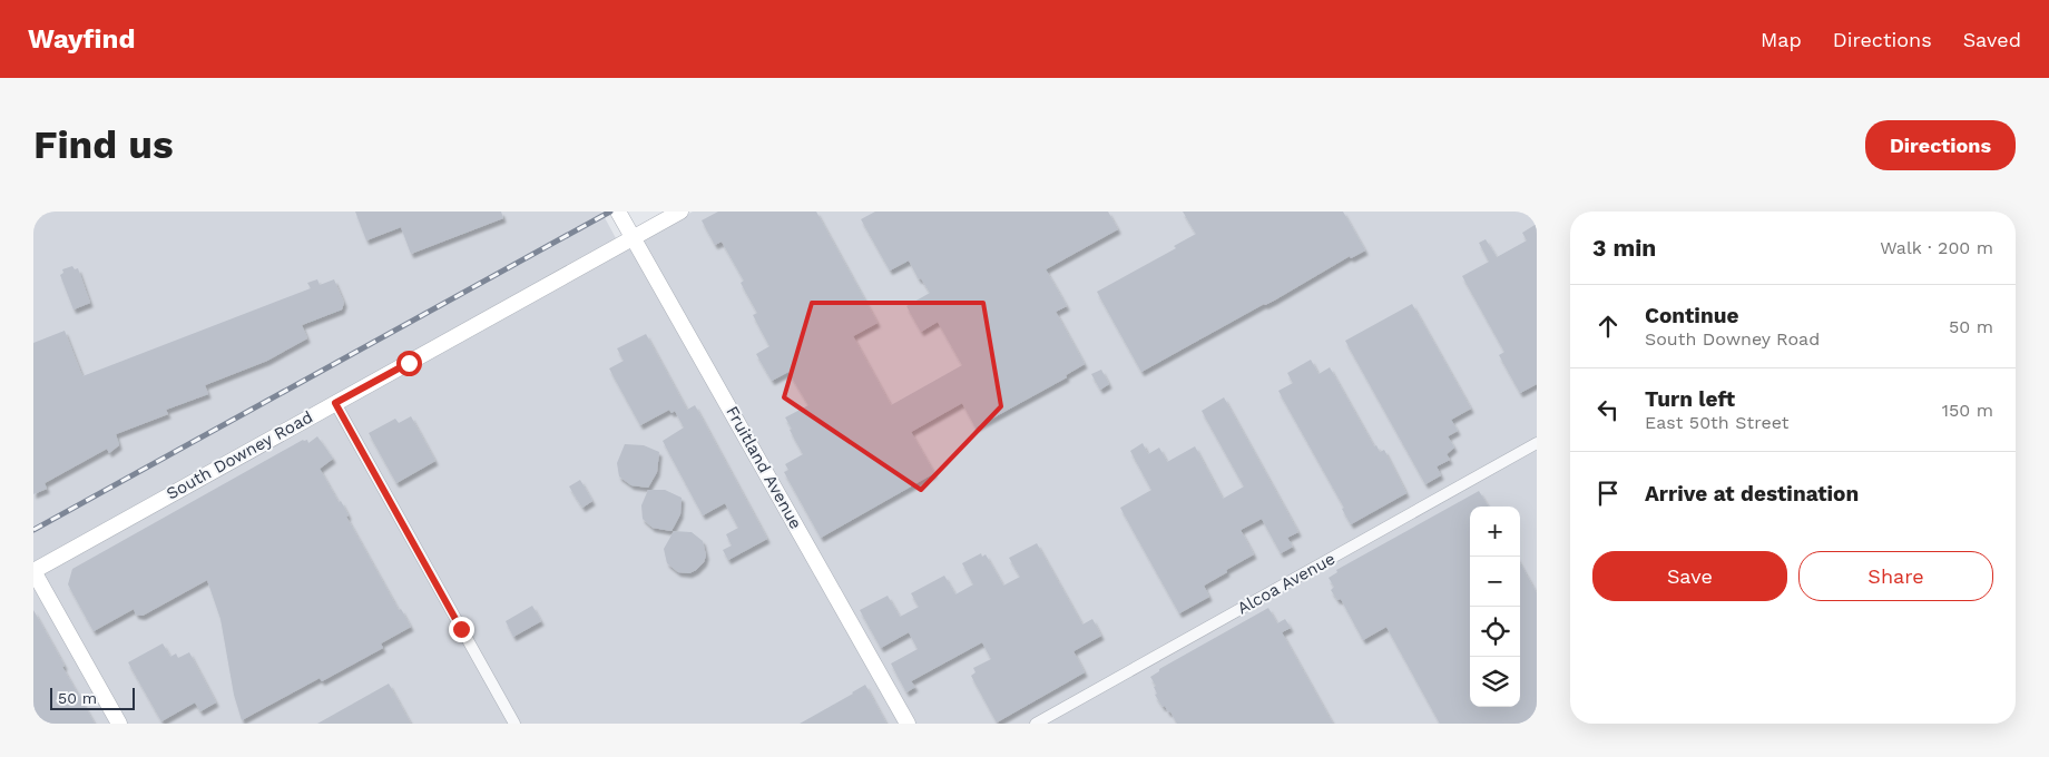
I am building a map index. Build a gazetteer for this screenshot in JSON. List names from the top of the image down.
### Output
{
  "streets": {
    "main road": ["South Downey Road", "Fruitland Avenue"],
    "street": ["Alcoa Avenue"]
  },
  "crossings": [
    ["South Downey Road", "Fruitland Avenue"]
  ],
  "scale_bar": "50 m",
  "page": {
    "header": "Wayfind",
    "nav": ["Map", "Directions", "Saved"],
    "buttons": [
      "Directions",
      ["Save", "Share"]
    ],
    "title": "Find us",
    "heading": ["3 min", "Walk · 200 m"],
    "list": [
      ["Continue", "South Downey Road", "50 m"],
      ["Turn left", "East 50th Street", "150 m"],
      "Arrive at destination"
    ],
    "map_buttons": ["+", "−"],
    "scale": "50 m"
  }
}
